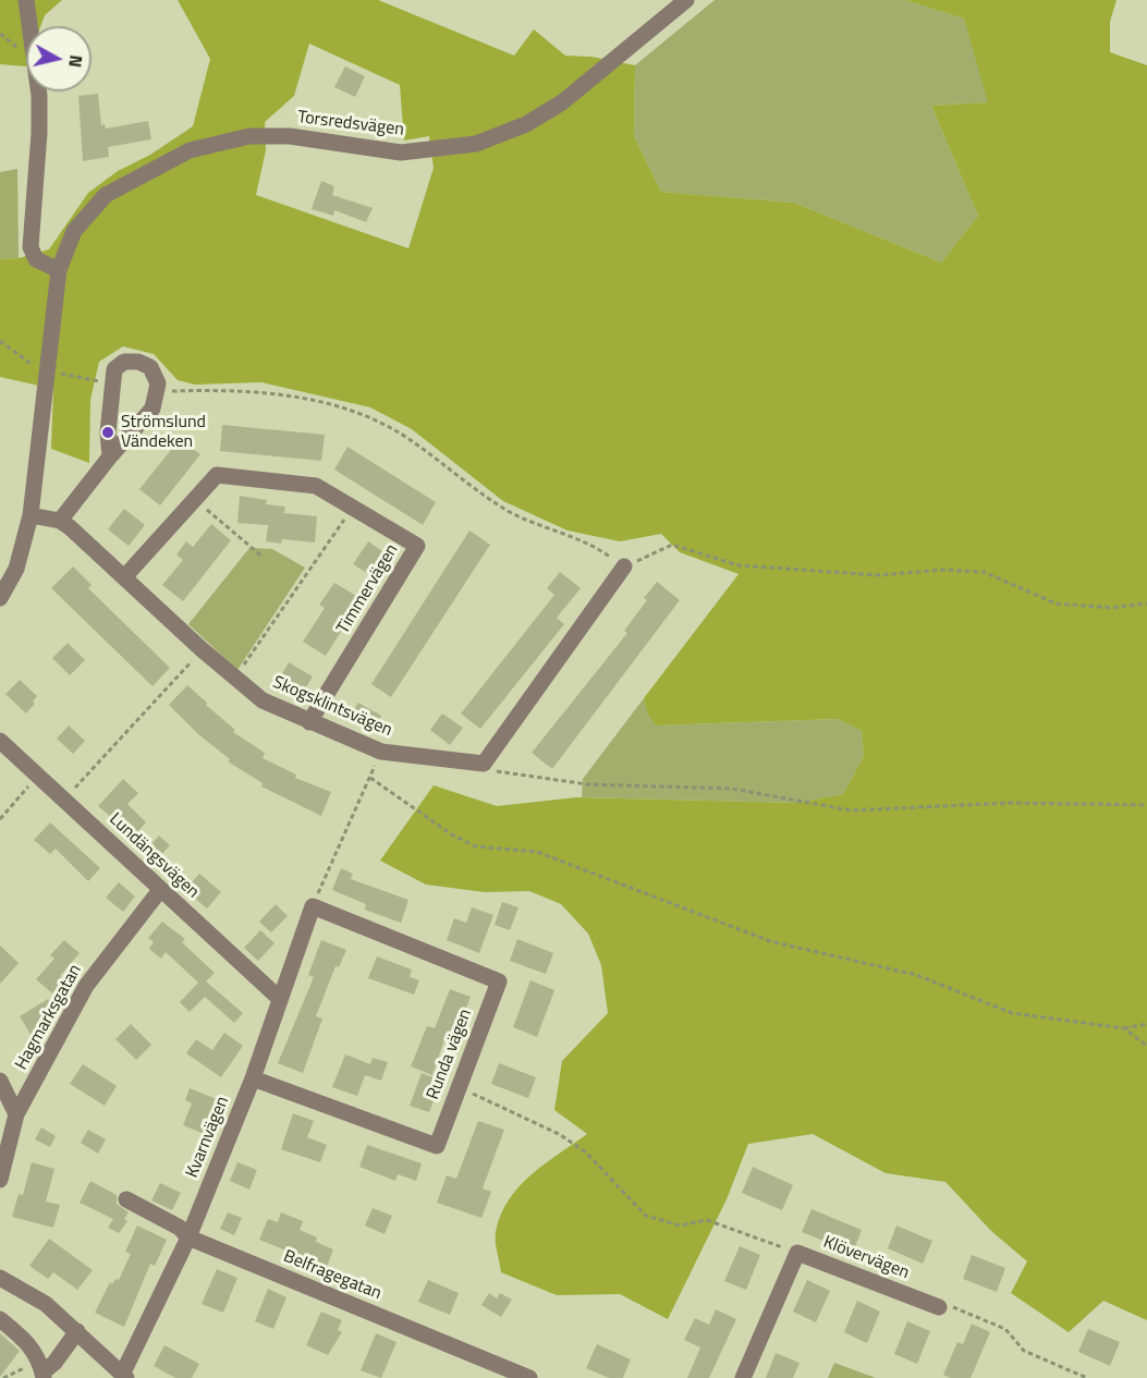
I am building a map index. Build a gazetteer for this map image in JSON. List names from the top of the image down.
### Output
{
  "streets": {
    "street": [
      "Torsredsvägen",
      "Timmervägen",
      "Skogsklintsvägen",
      "Lundängsvägen",
      "Hagmarksgatan",
      "Runda vägen",
      "Kvarnvägen",
      "Klövervägen",
      "Belfragegatan"
    ]
  },
  "crossings": [
    ["Torsredsvägen", "Skogsklintsvägen"],
    ["Timmervägen", "Skogsklintsvägen"],
    ["Lundängsvägen", "Hagmarksgatan"],
    ["Lundängsvägen", "Kvarnvägen"],
    ["Runda vägen", "Kvarnvägen"],
    ["Kvarnvägen", "Belfragegatan"]
  ],
  "places": ["Strömslund Vändeken"],
  "north": "right"
}
